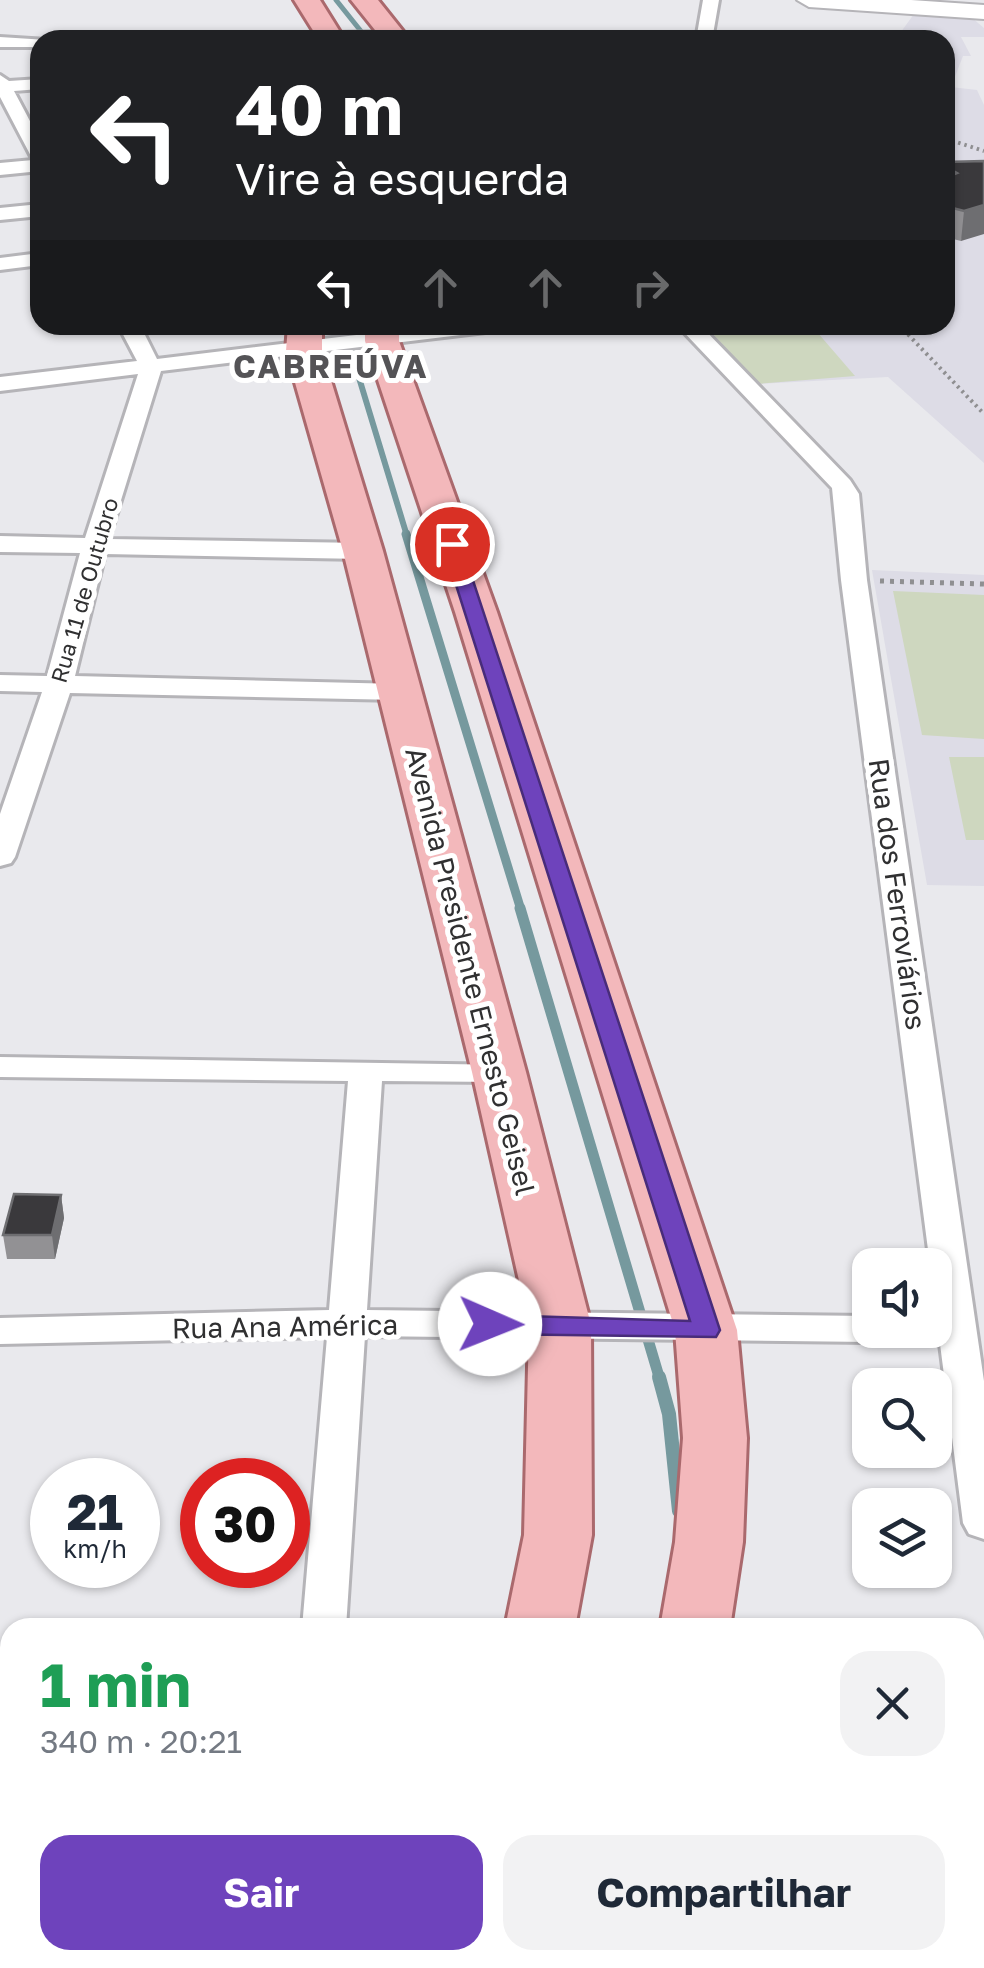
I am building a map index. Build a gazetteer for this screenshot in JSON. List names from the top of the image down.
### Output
{
  "streets": {
    "main road": ["Avenida Presidente Ernesto Geisel"],
    "street": ["Rua 11 de Outubro", "Rua dos Ferroviários", "Rua Ana América"]
  },
  "crossings": [
    ["Avenida Presidente Ernesto Geisel", "Rua Ana América"]
  ],
  "districts": ["CABREÚVA"],
  "page": {
    "turn": ["40 m", "Vire à esquerda"],
    "speed": "21 km/h",
    "limit": "30",
    "heading": ["1 min", "340 m · 20:21"],
    "buttons": ["Sair", "Compartilhar"]
  }
}
